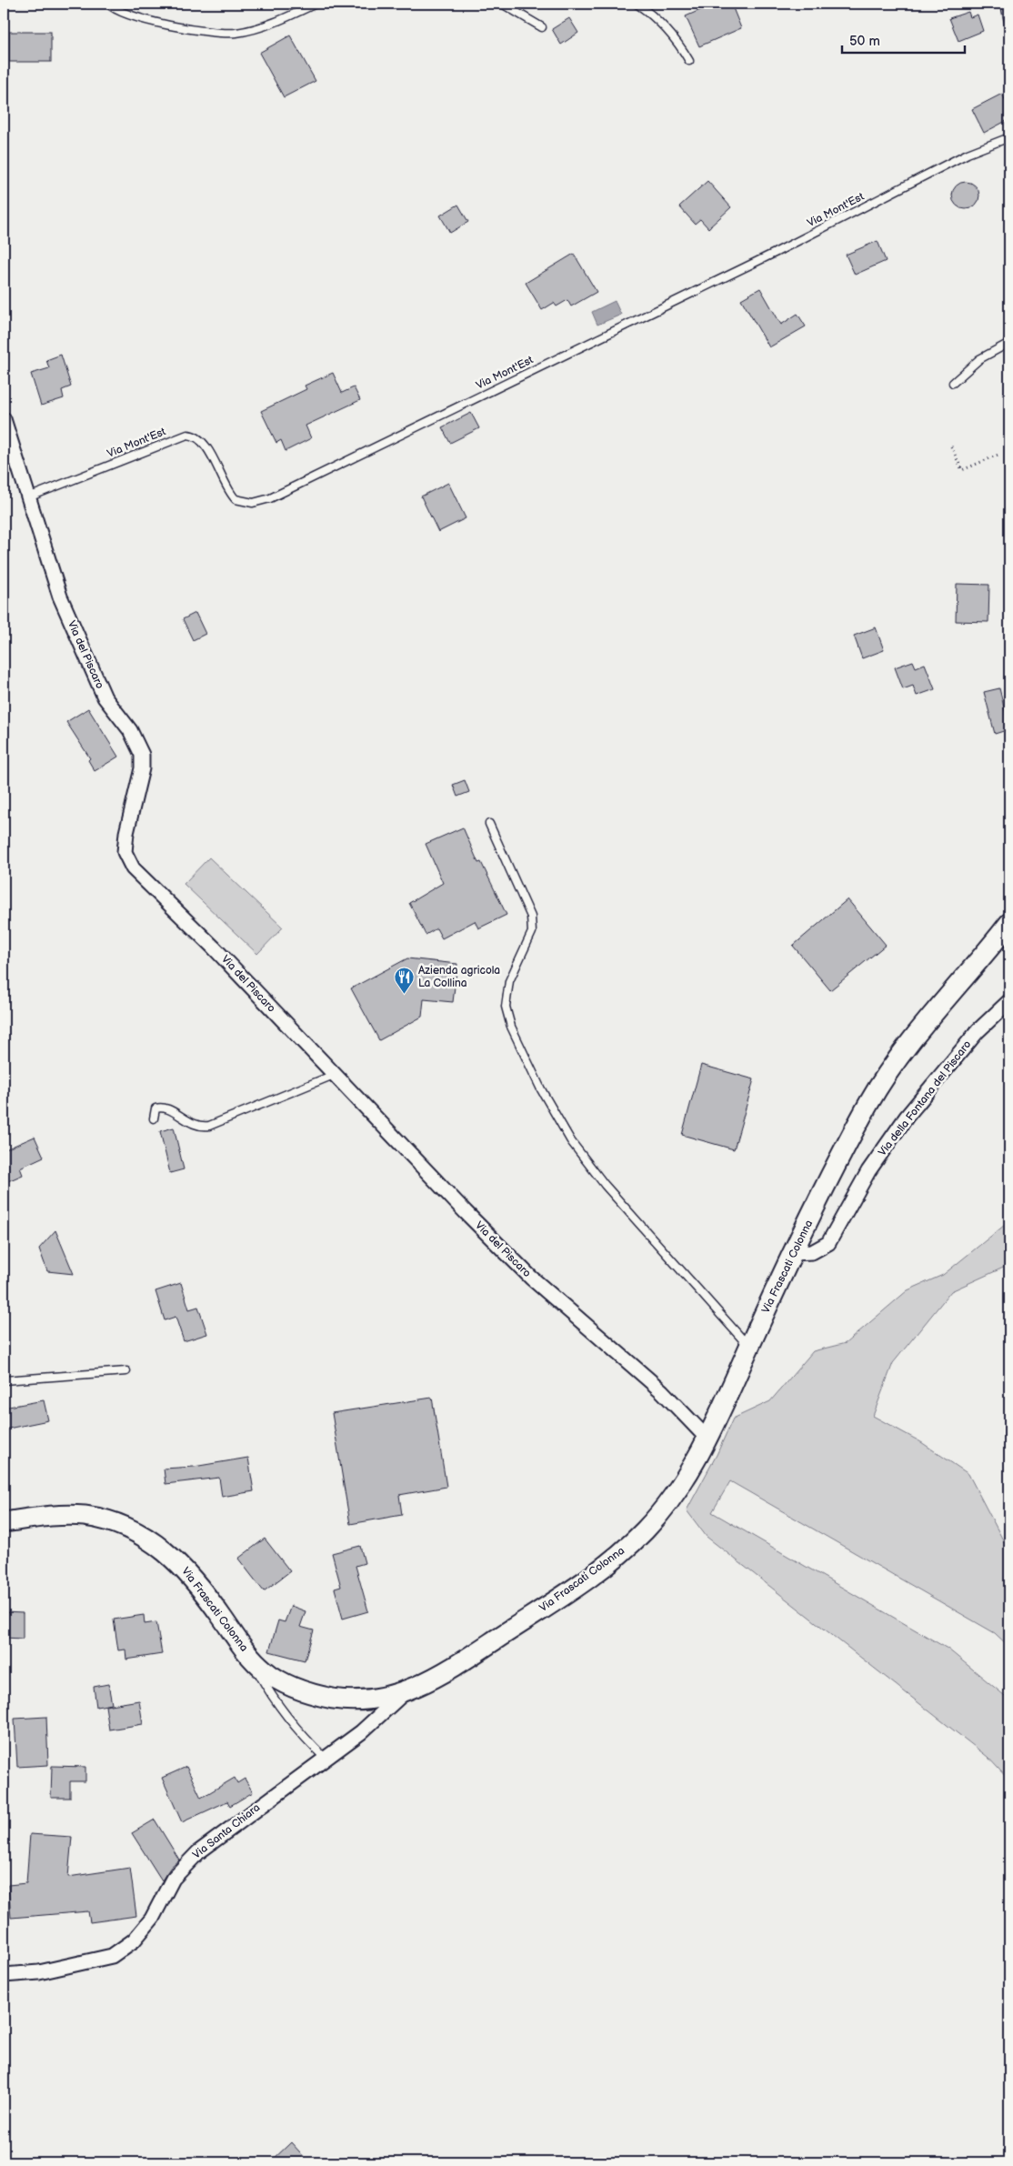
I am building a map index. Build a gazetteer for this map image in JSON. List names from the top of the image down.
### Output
{
  "streets": {
    "street": [
      "Via del Piscaro",
      "Via della Fontana del Piscaro",
      "Via Frascati Colonna",
      "Via Santa Chiara"
    ],
    "lane": ["Via Mont'Est"]
  },
  "crossings": [
    ["Via Mont'Est", "Via del Piscaro"],
    ["Via del Piscaro", "Via Frascati Colonna"],
    ["Via della Fontana del Piscaro", "Via Frascati Colonna"],
    ["Via Frascati Colonna", "Via Santa Chiara"]
  ],
  "places": {
    "restaurant": ["Azienda agricola La Collina"]
  },
  "scale_bar": "50 m"
}
